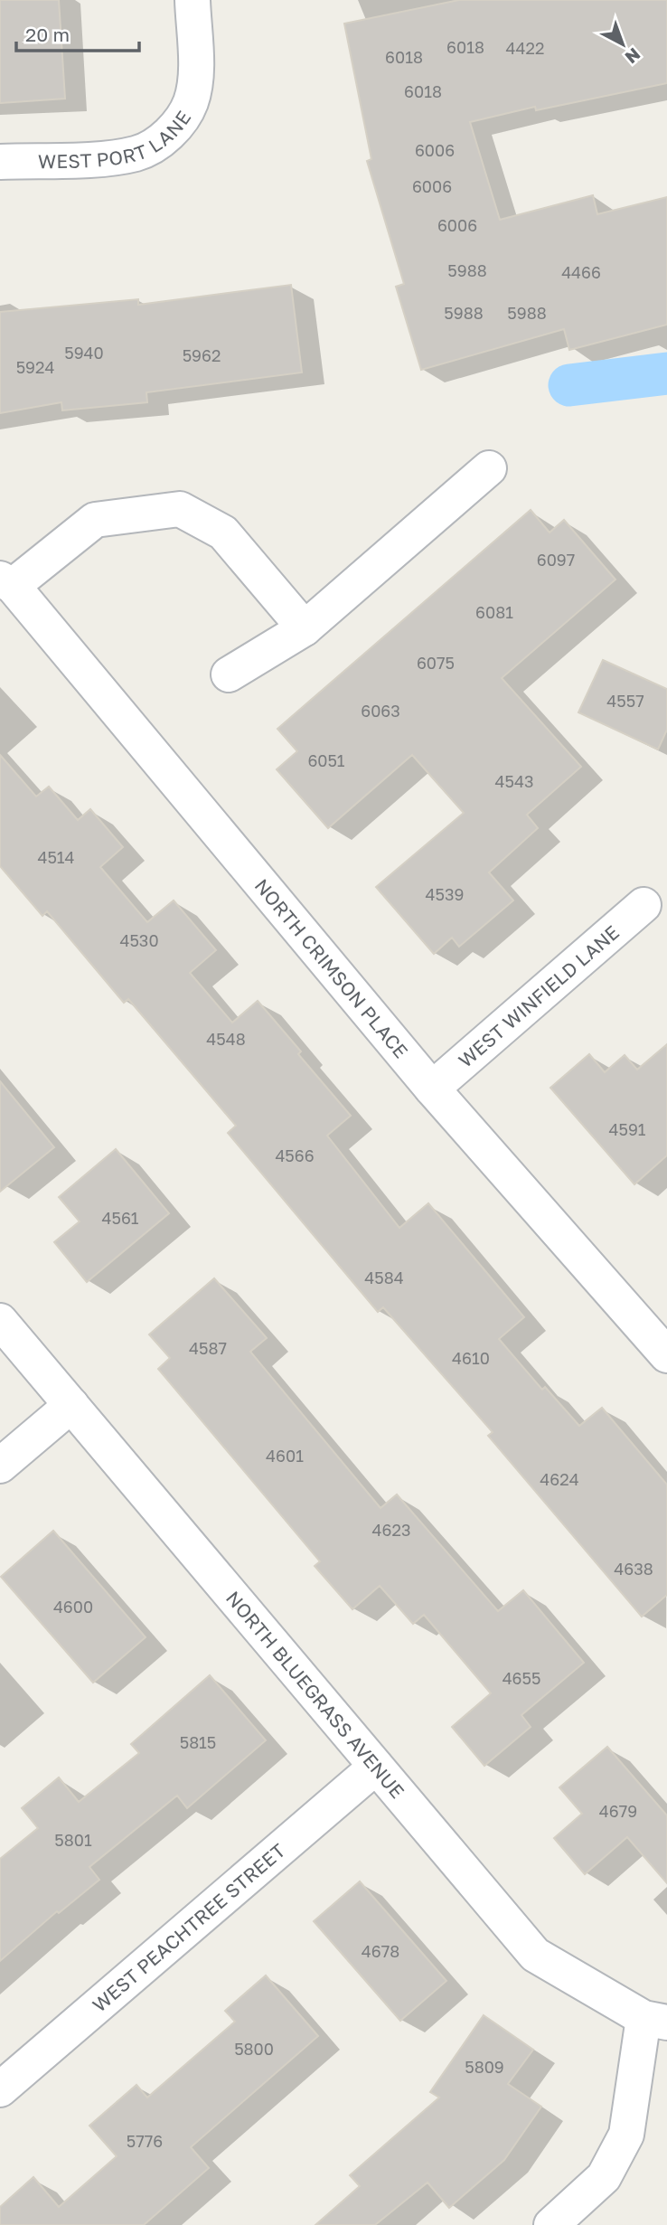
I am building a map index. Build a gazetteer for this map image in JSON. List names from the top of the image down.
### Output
{
  "streets": {
    "street": [
      "WEST PORT LANE",
      "NORTH CRIMSON PLACE",
      "WEST WINFIELD LANE",
      "NORTH BLUEGRASS AVENUE",
      "WEST PEACHTREE STREET"
    ]
  },
  "crossings": [
    ["NORTH CRIMSON PLACE", "WEST WINFIELD LANE"],
    ["NORTH BLUEGRASS AVENUE", "WEST PEACHTREE STREET"]
  ],
  "house_numbers": [
    "6018",
    "4422",
    "6018",
    "6018",
    "6006",
    "6006",
    "6006",
    "5988",
    "4466",
    "5988",
    "5988",
    "5940",
    "5962",
    "5924",
    "6097",
    "6081",
    "6075",
    "4557",
    "6063",
    "6051",
    "4543",
    "4514",
    "4539",
    "4530",
    "4548",
    "4591",
    "4566",
    "4561",
    "4584",
    "4587",
    "4610",
    "4601",
    "4624",
    "4623",
    "4638",
    "4600",
    "4655",
    "5815",
    "4679",
    "5801",
    "4678",
    "5800",
    "5809",
    "5776"
  ],
  "scale_bar": "20 m",
  "north": "bottom right"
}
